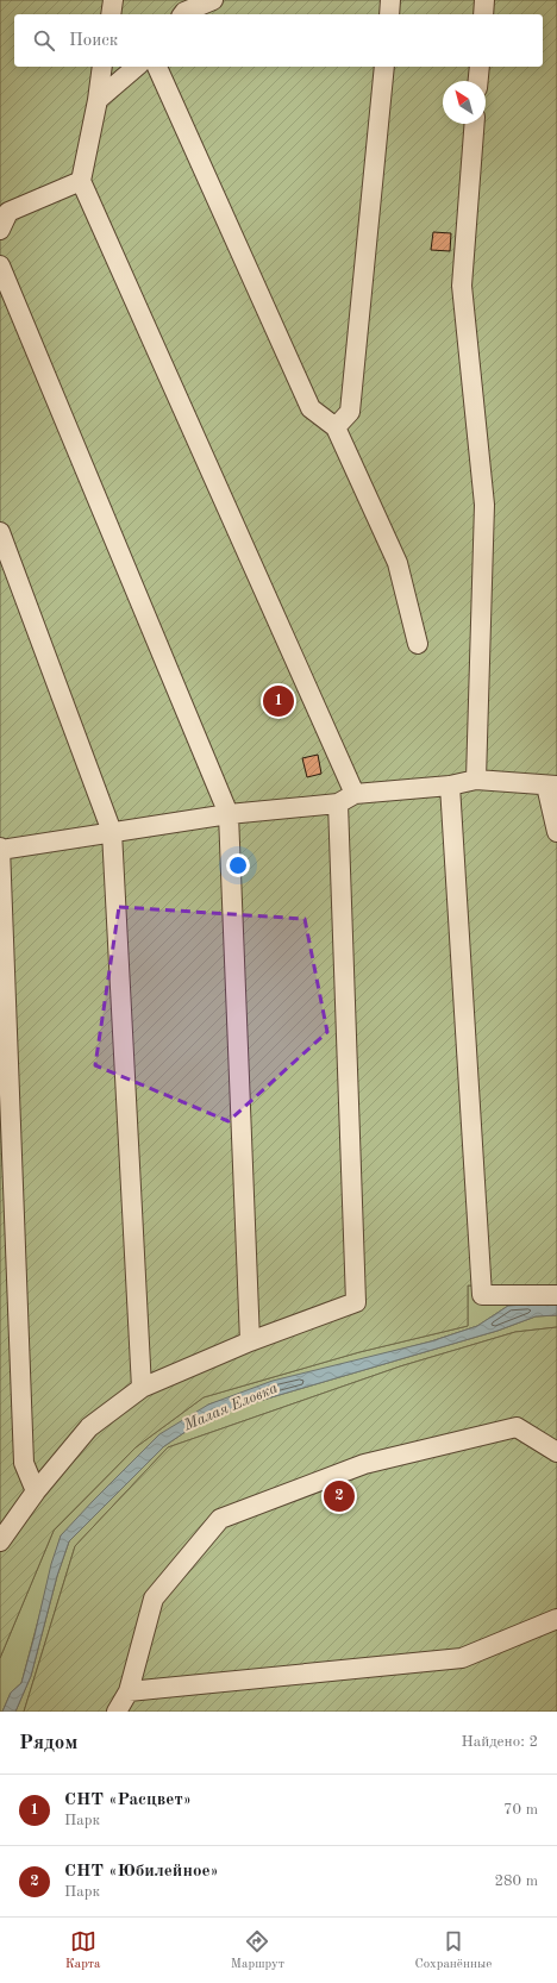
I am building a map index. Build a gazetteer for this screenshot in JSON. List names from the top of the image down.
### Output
{
  "water": ["Малая Еловка"],
  "north": "top left",
  "page": {
    "search": "Поиск",
    "pins": ["1", "2"],
    "heading": ["Рядом", "Найдено: 2"],
    "list": [
      {
        "mark": "1",
        "name": "СНТ «Расцвет»",
        "note": "Парк",
        "value": "70 m"
      },
      {
        "mark": "2",
        "name": "СНТ «Юбилейное»",
        "note": "Парк",
        "value": "280 m"
      }
    ],
    "nav": ["Карта", "Маршрут", "Сохранённые"]
  }
}
